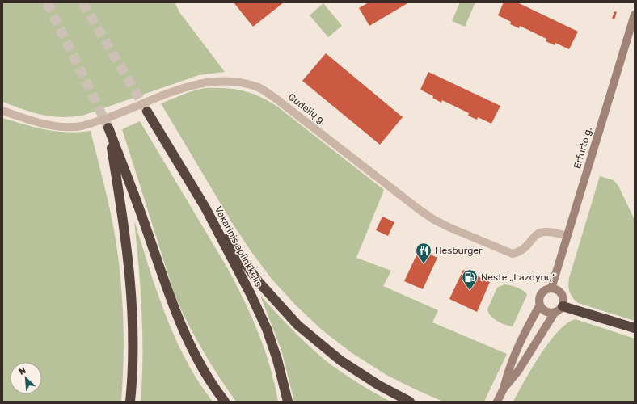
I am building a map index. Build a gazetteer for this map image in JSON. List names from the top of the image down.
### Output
{
  "streets": {
    "highway": ["Vakarinis aplinkkelis"],
    "street": ["Gudelių g.", "Erfurto g."]
  },
  "crossings": [
    ["Gudelių g.", "Erfurto g."]
  ],
  "places": {
    "restaurant": ["Hesburger"],
    "fuel station": ["Neste „Lazdynų“"]
  },
  "north": "top left"
}
